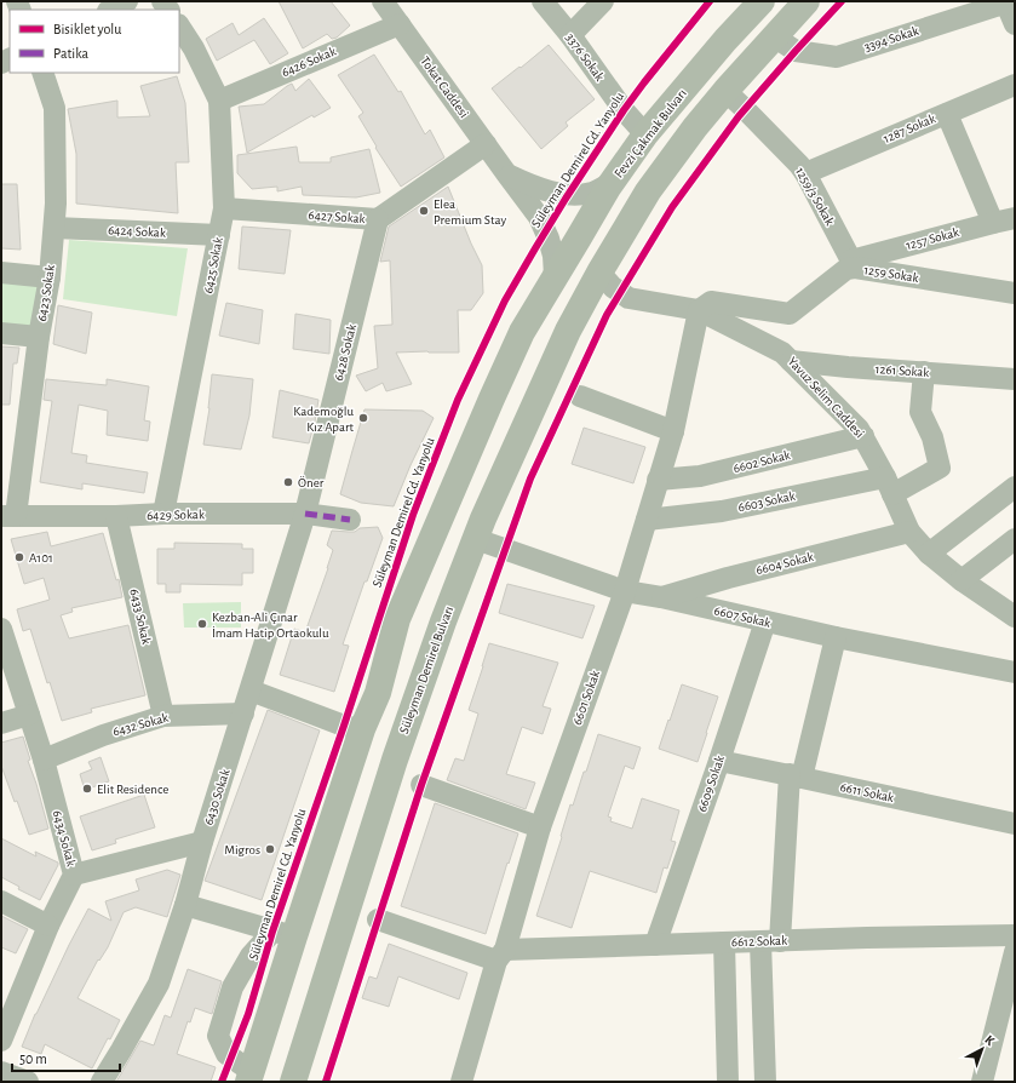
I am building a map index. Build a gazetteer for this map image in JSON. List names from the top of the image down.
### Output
{
  "streets": {
    "main road": ["Fevzi Çakmak Bulvarı", "Süleyman Demirel Bulvarı"],
    "street": [
      "3394 Sokak",
      "3376 Sokak",
      "6426 Sokak",
      "Tokat Caddesi",
      "1287 Sokak",
      "1259/3 Sokak",
      "6427 Sokak",
      "6424 Sokak",
      "1257 Sokak",
      "6425 Sokak",
      "1259 Sokak",
      "6423 Sokak",
      "6428 Sokak",
      "1261 Sokak",
      "Yavuz Selim Caddesi",
      "6602 Sokak",
      "6603 Sokak",
      "6429 Sokak",
      "6604 Sokak",
      "6433 Sokak",
      "6607 Sokak",
      "6601 Sokak",
      "6432 Sokak",
      "6609 Sokak",
      "6611 Sokak",
      "6430 Sokak",
      "6434 Sokak",
      "6612 Sokak"
    ],
    "cycle path": ["Süleyman Demirel Cd. Yanyolu"]
  },
  "crossings": [
    ["3376 Sokak", "Fevzi Çakmak Bulvarı"],
    ["6426 Sokak", "Tokat Caddesi"],
    ["6426 Sokak", "6425 Sokak"],
    ["Tokat Caddesi", "Fevzi Çakmak Bulvarı"],
    ["Tokat Caddesi", "6427 Sokak"],
    ["1287 Sokak", "1259/3 Sokak"],
    ["1259/3 Sokak", "1257 Sokak"],
    ["1259/3 Sokak", "1259 Sokak"],
    ["6427 Sokak", "6425 Sokak"],
    ["6427 Sokak", "6428 Sokak"],
    ["6424 Sokak", "6425 Sokak"],
    ["6424 Sokak", "6423 Sokak"],
    ["1257 Sokak", "1259 Sokak"],
    ["6425 Sokak", "6429 Sokak"],
    ["1259 Sokak", "Yavuz Selim Caddesi"],
    ["1259 Sokak", "6601 Sokak"],
    ["6423 Sokak", "6429 Sokak"],
    ["6428 Sokak", "6429 Sokak"],
    ["6428 Sokak", "6430 Sokak"],
    ["1261 Sokak", "Yavuz Selim Caddesi"],
    ["1261 Sokak", "6603 Sokak"],
    ["Yavuz Selim Caddesi", "6602 Sokak"],
    ["Yavuz Selim Caddesi", "6603 Sokak"],
    ["Yavuz Selim Caddesi", "6604 Sokak"],
    ["Yavuz Selim Caddesi", "Süleyman Demirel Bulvarı"],
    ["Yavuz Selim Caddesi", "6601 Sokak"],
    ["6602 Sokak", "6601 Sokak"],
    ["6603 Sokak", "6601 Sokak"],
    ["6429 Sokak", "6433 Sokak"],
    ["6429 Sokak", "6430 Sokak"],
    ["6604 Sokak", "6607 Sokak"],
    ["6433 Sokak", "6432 Sokak"],
    ["6607 Sokak", "Süleyman Demirel Bulvarı"],
    ["6607 Sokak", "6601 Sokak"],
    ["6607 Sokak", "6609 Sokak"],
    ["6601 Sokak", "6612 Sokak"],
    ["6432 Sokak", "6430 Sokak"],
    ["6432 Sokak", "6434 Sokak"],
    ["6609 Sokak", "6611 Sokak"],
    ["6609 Sokak", "6612 Sokak"]
  ],
  "places": [
    "Elea Premium Stay",
    "Kademoğlu Kız Apart",
    "Öner",
    "A101",
    "Kezban-Ali Çınar İmam Hatip Ortaokulu",
    "Elit Residence",
    "Migros"
  ],
  "legend": ["Bisiklet yolu", "Patika"],
  "scale_bar": "50 m",
  "north": "top right"
}
